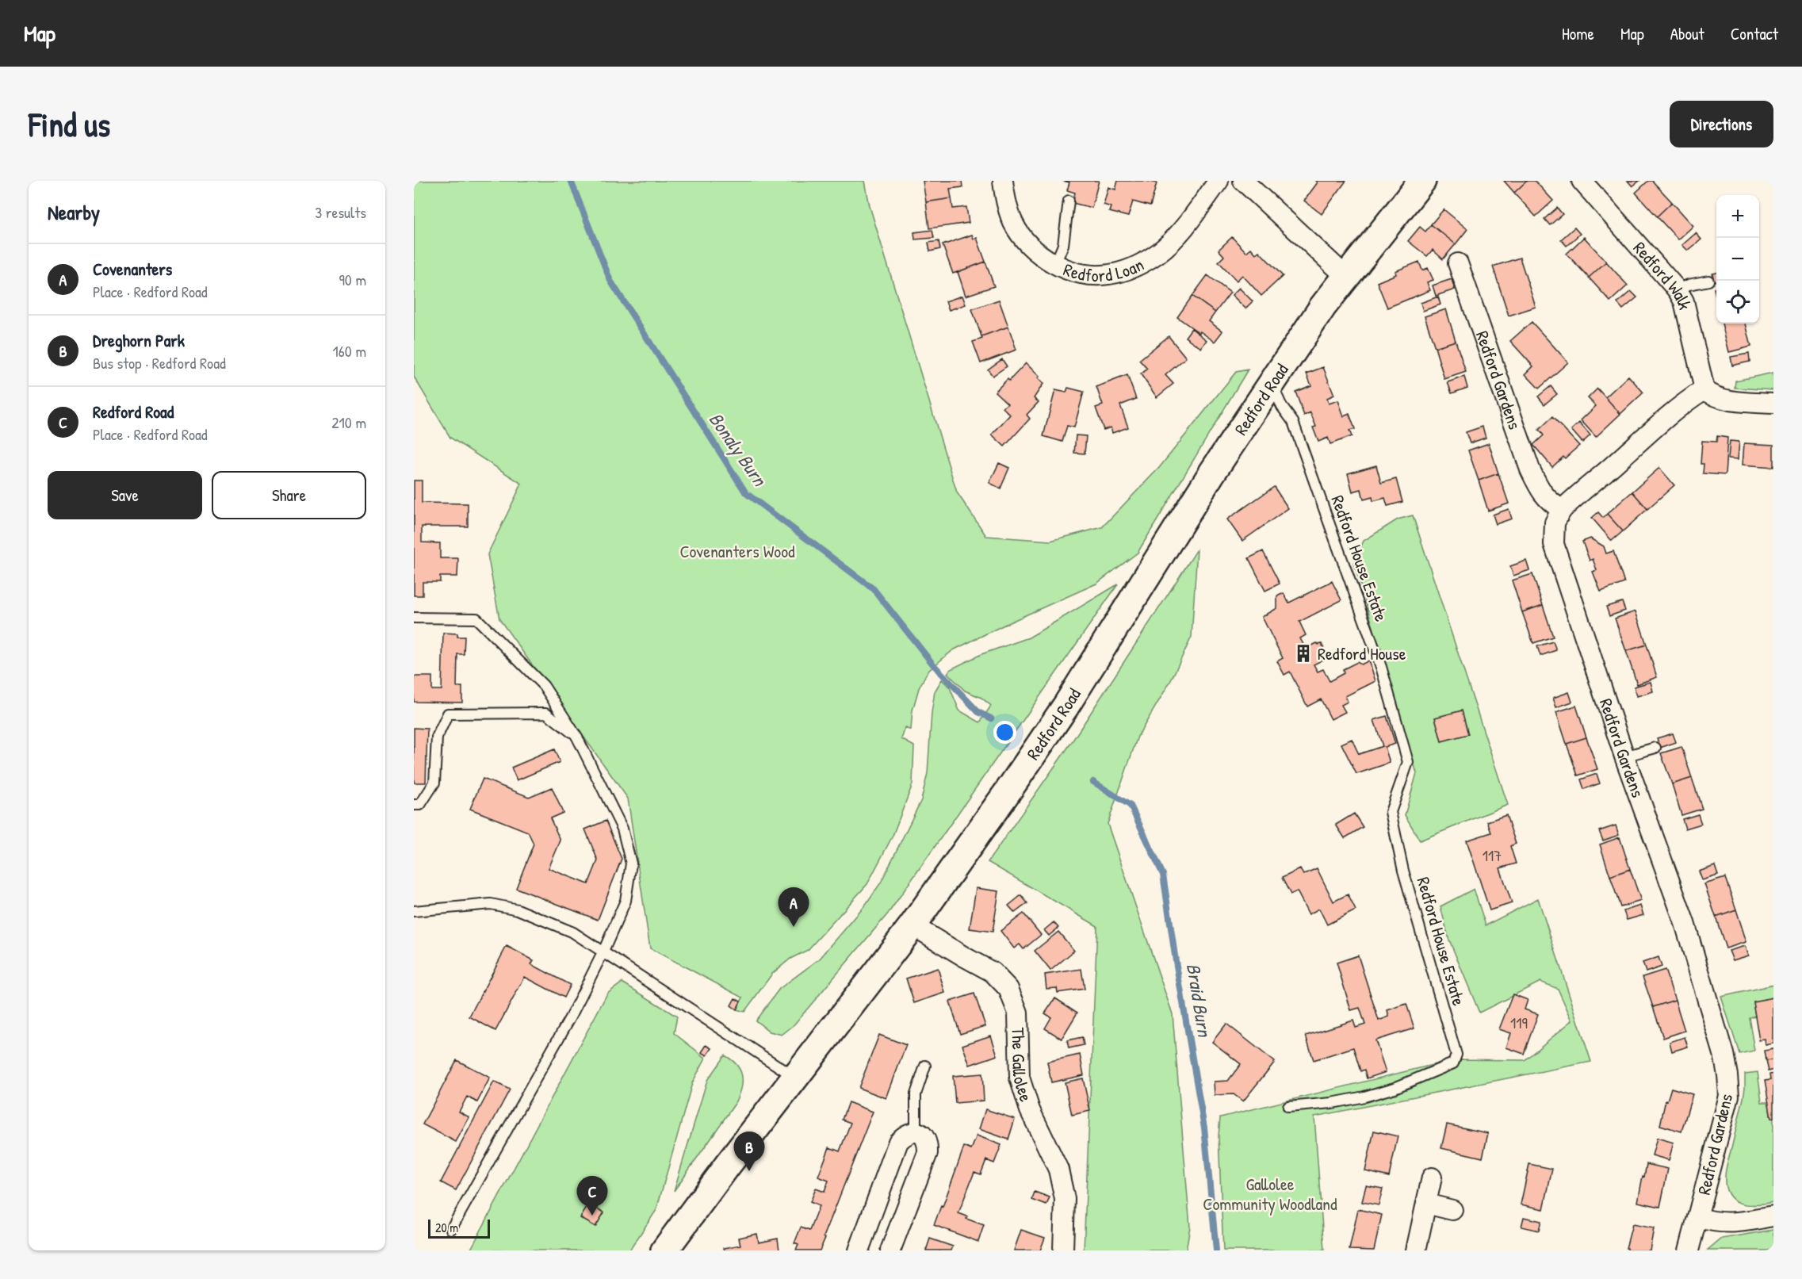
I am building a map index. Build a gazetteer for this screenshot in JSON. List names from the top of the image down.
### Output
{
  "streets": {
    "main road": ["Redford Road"],
    "street": [
      "Redford Loan",
      "Redford Walk",
      "Redford Gardens",
      "The Gallolee"
    ],
    "lane": ["Redford House Estate"]
  },
  "crossings": [
    ["Redford Road", "Redford House Estate"],
    ["Redford Road", "The Gallolee"]
  ],
  "water": ["Bonaly Burn", "Braid Burn"],
  "parks": ["Covenanters Wood", "Gallolee Community Woodland"],
  "places": {
    "building": ["Redford House"]
  },
  "house_numbers": ["117", "119"],
  "scale_bar": "20 m",
  "page": {
    "header": "Map",
    "nav": [
      "Home",
      "Map",
      "About",
      "Contact"
    ],
    "buttons": [
      "Directions",
      ["Save", "Share"]
    ],
    "title": "Find us",
    "heading": ["Nearby", "3 results"],
    "map_buttons": ["+", "−"],
    "list": [
      {
        "mark": "A",
        "name": "Covenanters",
        "note": "Place · Redford Road",
        "value": "90 m"
      },
      {
        "mark": "B",
        "name": "Dreghorn Park",
        "note": "Bus stop · Redford Road",
        "value": "160 m"
      },
      {
        "mark": "C",
        "name": "Redford Road",
        "note": "Place · Redford Road",
        "value": "210 m"
      }
    ],
    "pins": ["A", "B", "C"],
    "scale": "20 m"
  }
}
